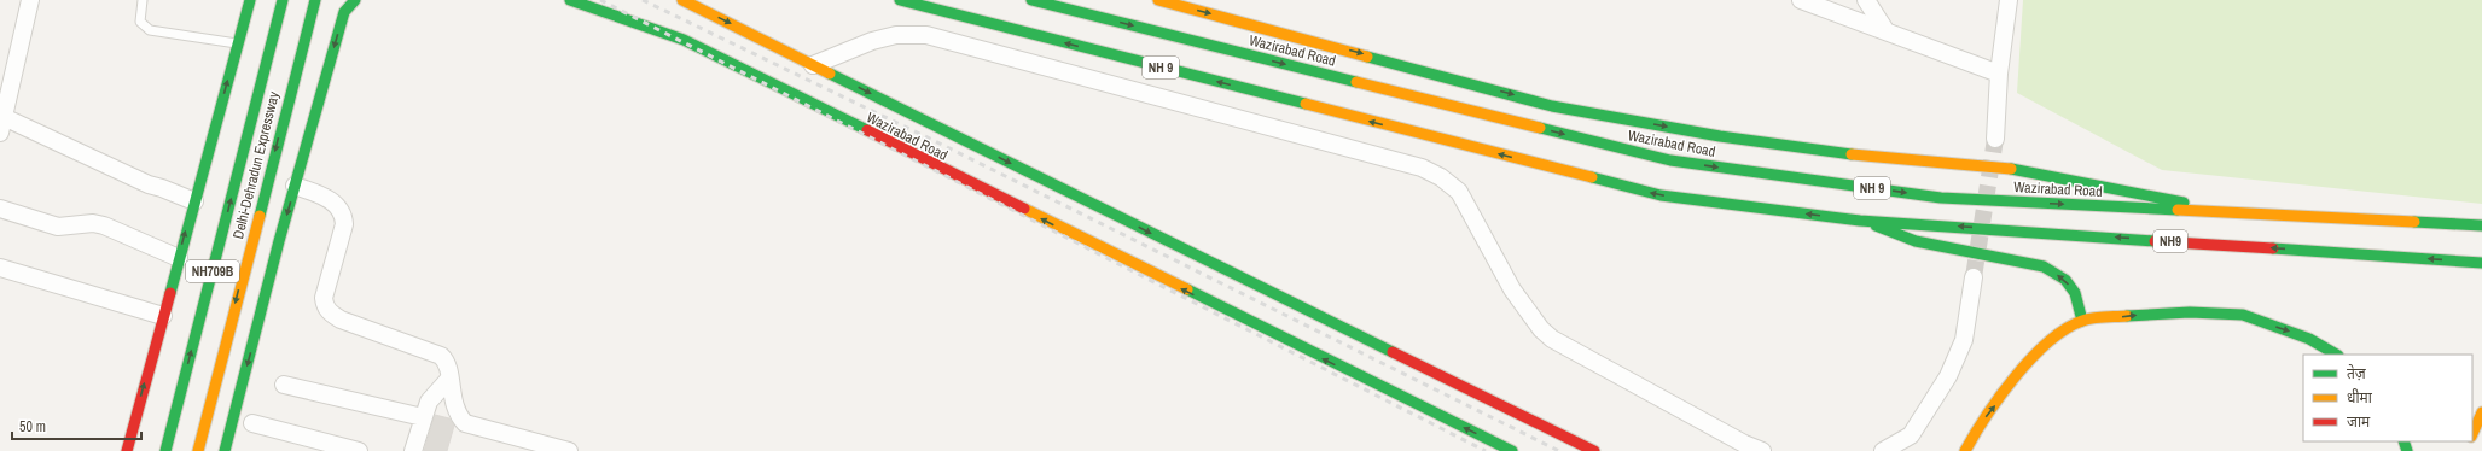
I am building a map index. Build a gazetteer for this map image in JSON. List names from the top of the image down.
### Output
{
  "streets": {
    "main road": [
      "Wazirabad Road",
      "NH 9",
      "Delhi-Dehradun Expressway",
      "NH9",
      "NH709B"
    ]
  },
  "crossings": [
    ["NH 9", "NH9"]
  ],
  "legend": ["तेज़", "धीमा", "जाम"],
  "scale_bar": "50 m"
}
